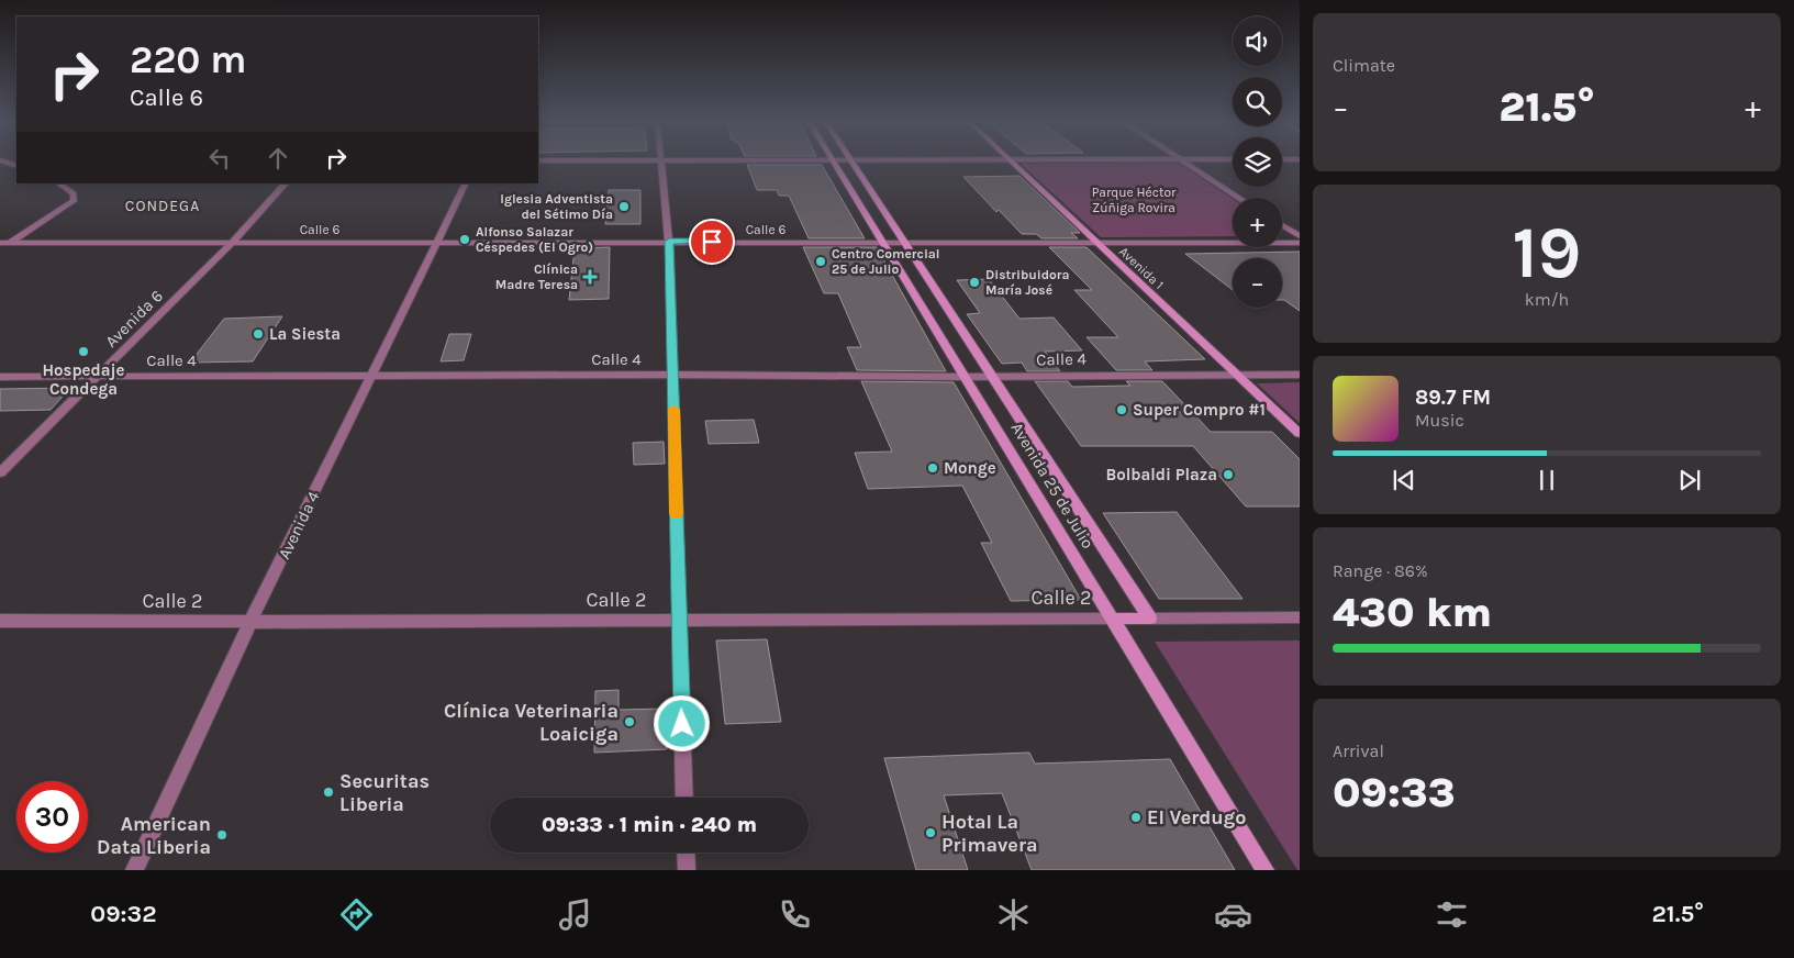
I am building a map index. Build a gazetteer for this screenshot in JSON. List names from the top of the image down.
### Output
{
  "streets": {
    "street": [
      "Calle 6",
      "Avenida 1",
      "Avenida 6",
      "Calle 4",
      "Avenida 25 de Julio",
      "Avenida 4",
      "Calle 2"
    ]
  },
  "crossings": [
    ["Calle 6", "Avenida 1"],
    ["Calle 6", "Avenida 6"],
    ["Calle 6", "Avenida 25 de Julio"],
    ["Calle 6", "Avenida 4"],
    ["Avenida 1", "Calle 4"],
    ["Avenida 6", "Calle 4"],
    ["Calle 4", "Avenida 25 de Julio"],
    ["Calle 4", "Avenida 4"],
    ["Avenida 25 de Julio", "Calle 2"],
    ["Avenida 4", "Calle 2"]
  ],
  "districts": ["CONDEGA"],
  "parks": ["Parque Héctor Zúñiga Rovira"],
  "places": {
    "other": [
      "Iglesia Adventista del Sétimo Día",
      "Alfonso Salazar Céspedes (El Ogro)",
      "Centro Comercial 25 de Julio",
      "Distribuidora María José",
      "La Siesta",
      "Hospedaje Condega",
      "Super Compro #1",
      "Monge",
      "Bolbaldi Plaza",
      "Clínica Veterinaria Loaiciga",
      "Securitas Liberia",
      "El Verdugo",
      "Hotal La Primavera",
      "American Data Liberia"
    ],
    "health": ["Clínica Madre Teresa"]
  },
  "page": {
    "tile": [
      "Climate",
      ["19", "km/h"],
      ["Range · 86%", "430 km"],
      ["Arrival", "09:33"]
    ],
    "map_buttons": ["+", "−"],
    "turn": ["220 m", "Calle 6"],
    "heat": ["−", "21.5°", "+"],
    "song": ["89.7 FM", "Music"],
    "limit": "30",
    "trip": "09:33 · 1 min · 240 m",
    "tabs": ["09:32", "21.5°"]
  }
}
